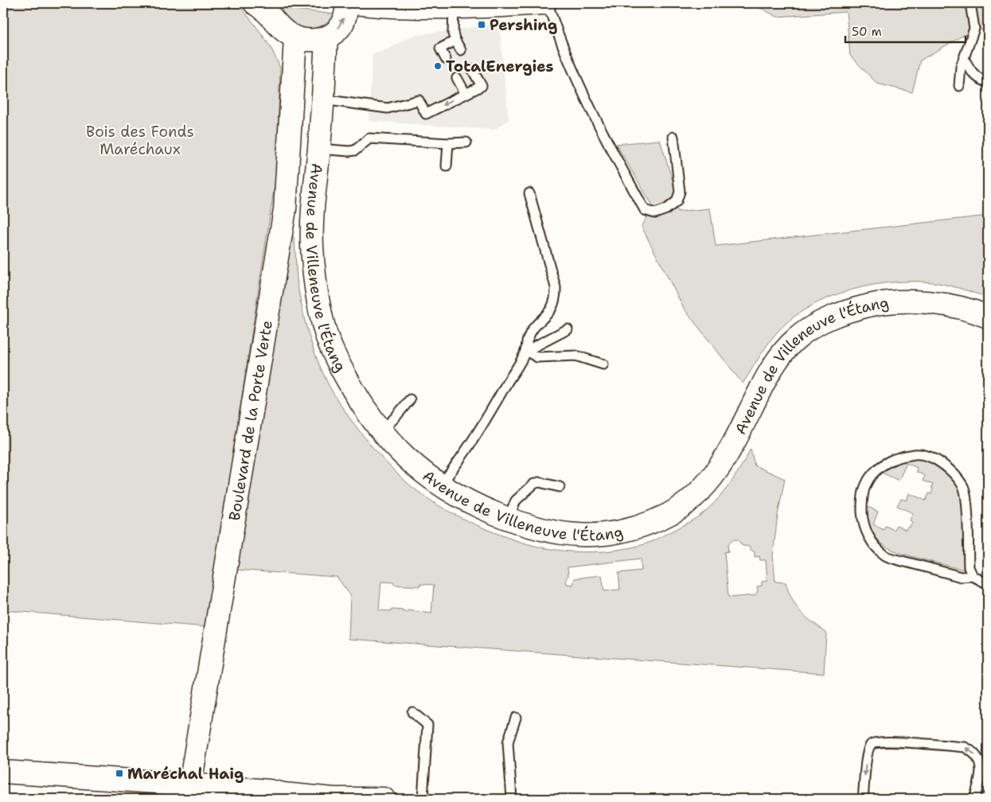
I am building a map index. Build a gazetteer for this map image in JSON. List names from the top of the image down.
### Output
{
  "streets": {
    "street": ["Avenue de Villeneuve l'Étang", "Boulevard de la Porte Verte"]
  },
  "parks": ["Bois des Fonds Maréchaux"],
  "places": {
    "transit": ["Pershing", "Maréchal Haig"],
    "other": ["TotalEnergies"]
  },
  "scale_bar": "50 m"
}
